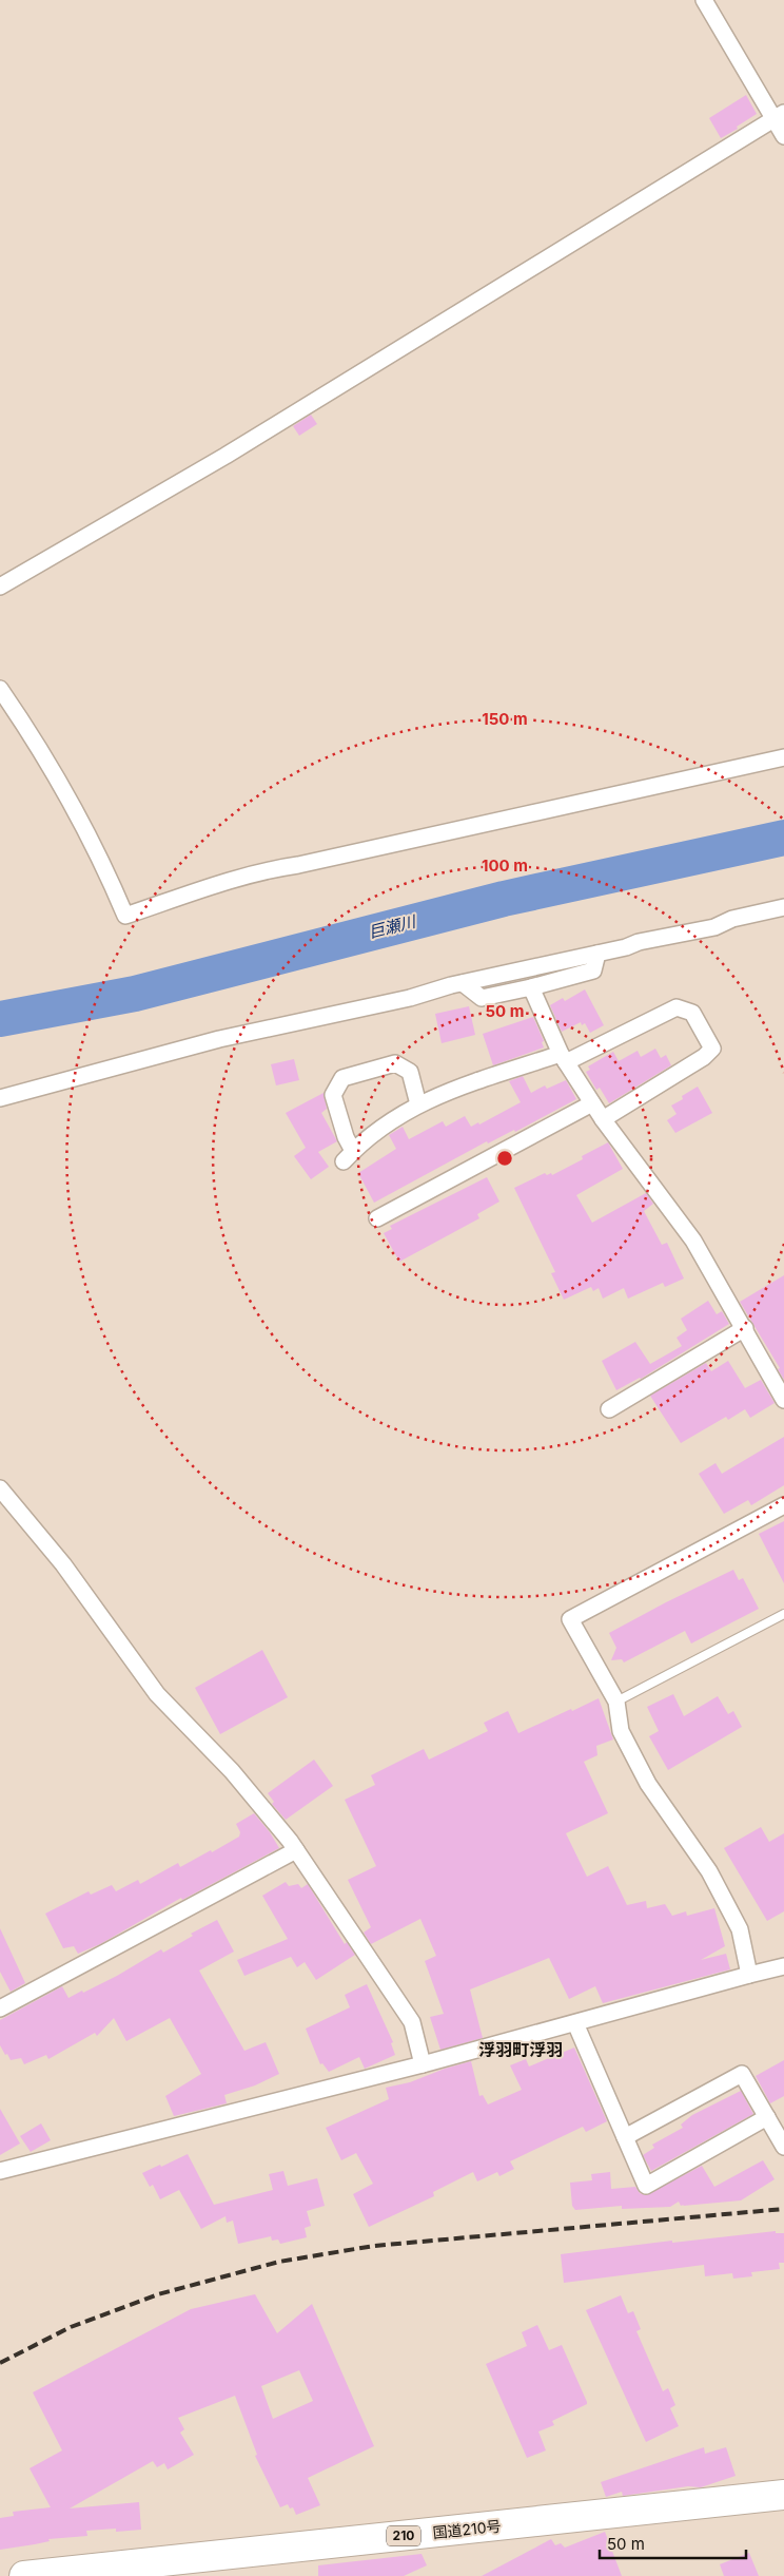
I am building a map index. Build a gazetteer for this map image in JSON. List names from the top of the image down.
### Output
{
  "streets": {
    "highway": ["国道210号", "210"]
  },
  "districts": ["浮羽町浮羽"],
  "water": ["巨瀬川"],
  "scale_bar": "50 m",
  "rings": ["150 m", "100 m", "50 m"]
}
